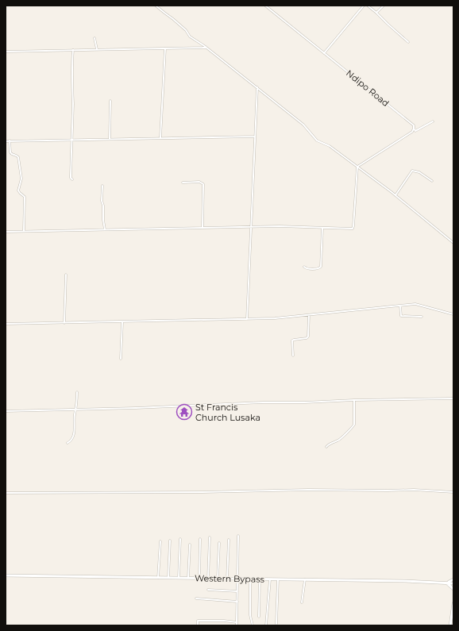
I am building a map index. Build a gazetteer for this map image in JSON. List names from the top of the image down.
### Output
{
  "streets": {
    "main road": ["Western Bypass"],
    "street": ["Ndipo Road"]
  },
  "places": {
    "temple": ["St Francis Church Lusaka"]
  }
}
